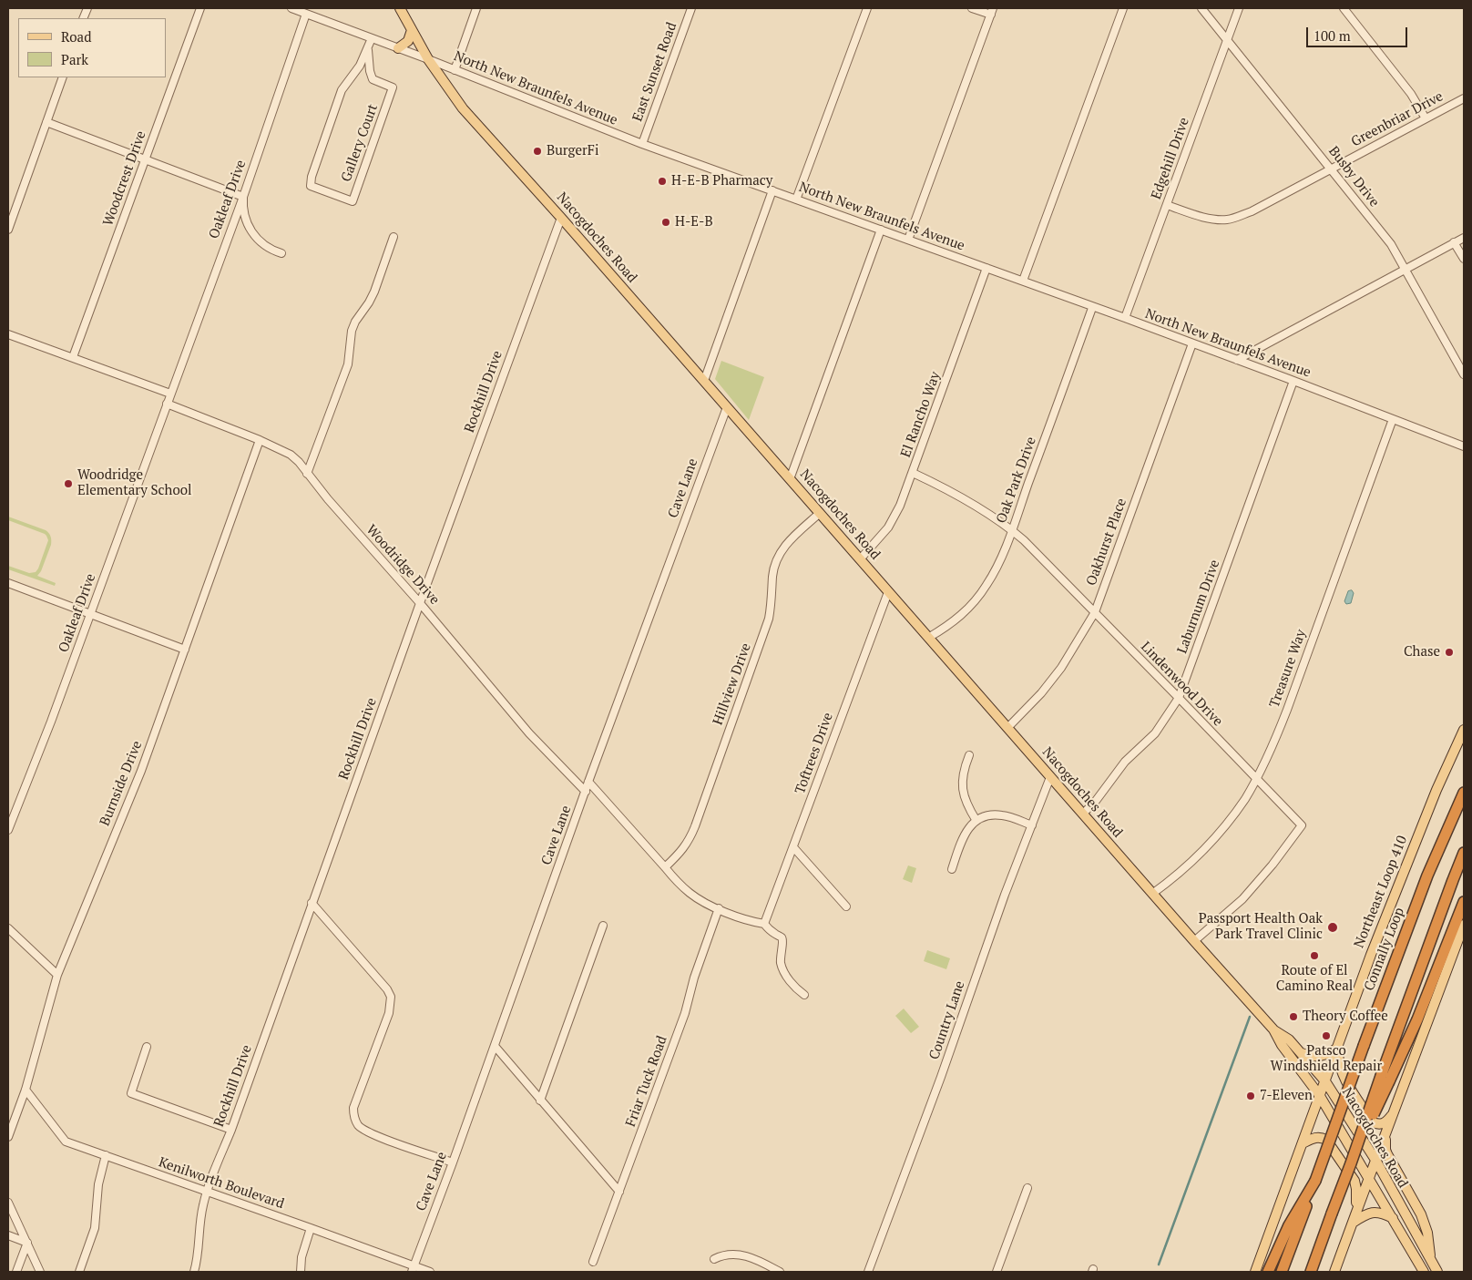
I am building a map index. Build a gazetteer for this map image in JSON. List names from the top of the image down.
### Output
{
  "streets": {
    "highway": ["Connally Loop"],
    "main road": ["Nacogdoches Road", "Northeast Loop 410"],
    "street": [
      "East Sunset Road",
      "North New Braunfels Avenue",
      "Greenbriar Drive",
      "Gallery Court",
      "Edgehill Drive",
      "Busby Drive",
      "Woodcrest Drive",
      "Oakleaf Drive",
      "Rockhill Drive",
      "El Rancho Way",
      "Oak Park Drive",
      "Cave Lane",
      "Oakhurst Place",
      "Woodridge Drive",
      "Laburnum Drive",
      "Treasure Way",
      "Hillview Drive",
      "Lindenwood Drive",
      "Toftrees Drive",
      "Burnside Drive",
      "Country Lane",
      "Friar Tuck Road",
      "Kenilworth Boulevard"
    ]
  },
  "crossings": [
    ["East Sunset Road", "North New Braunfels Avenue"],
    ["North New Braunfels Avenue", "Gallery Court"],
    ["North New Braunfels Avenue", "Edgehill Drive"],
    ["North New Braunfels Avenue", "Oakleaf Drive"],
    ["North New Braunfels Avenue", "Nacogdoches Road"],
    ["North New Braunfels Avenue", "El Rancho Way"],
    ["North New Braunfels Avenue", "Oak Park Drive"],
    ["North New Braunfels Avenue", "Oakhurst Place"],
    ["North New Braunfels Avenue", "Laburnum Drive"],
    ["North New Braunfels Avenue", "Treasure Way"],
    ["Greenbriar Drive", "Edgehill Drive"],
    ["Greenbriar Drive", "Busby Drive"],
    ["Edgehill Drive", "Busby Drive"],
    ["Oakleaf Drive", "Woodridge Drive"],
    ["Nacogdoches Road", "Rockhill Drive"],
    ["Nacogdoches Road", "El Rancho Way"],
    ["Nacogdoches Road", "Oak Park Drive"],
    ["Nacogdoches Road", "Cave Lane"],
    ["Nacogdoches Road", "Oakhurst Place"],
    ["Nacogdoches Road", "Laburnum Drive"],
    ["Nacogdoches Road", "Treasure Way"],
    ["Nacogdoches Road", "Hillview Drive"],
    ["Nacogdoches Road", "Lindenwood Drive"],
    ["Nacogdoches Road", "Toftrees Drive"],
    ["Nacogdoches Road", "Northeast Loop 410"],
    ["Nacogdoches Road", "Country Lane"],
    ["Rockhill Drive", "Woodridge Drive"],
    ["Rockhill Drive", "Kenilworth Boulevard"],
    ["El Rancho Way", "Lindenwood Drive"],
    ["Oak Park Drive", "Lindenwood Drive"],
    ["Cave Lane", "Woodridge Drive"],
    ["Cave Lane", "Kenilworth Boulevard"],
    ["Oakhurst Place", "Lindenwood Drive"],
    ["Woodridge Drive", "Burnside Drive"],
    ["Laburnum Drive", "Lindenwood Drive"],
    ["Treasure Way", "Lindenwood Drive"],
    ["Burnside Drive", "Kenilworth Boulevard"]
  ],
  "places": [
    "BurgerFi",
    "H-E-B Pharmacy",
    "H-E-B",
    "Woodridge Elementary School",
    "Chase",
    "Passport Health Oak Park Travel Clinic",
    "Route of El Camino Real",
    "Theory Coffee",
    "Patsco Windshield Repair",
    "7-Eleven"
  ],
  "legend": ["Road", "Park"],
  "scale_bar": "100 m"
}
